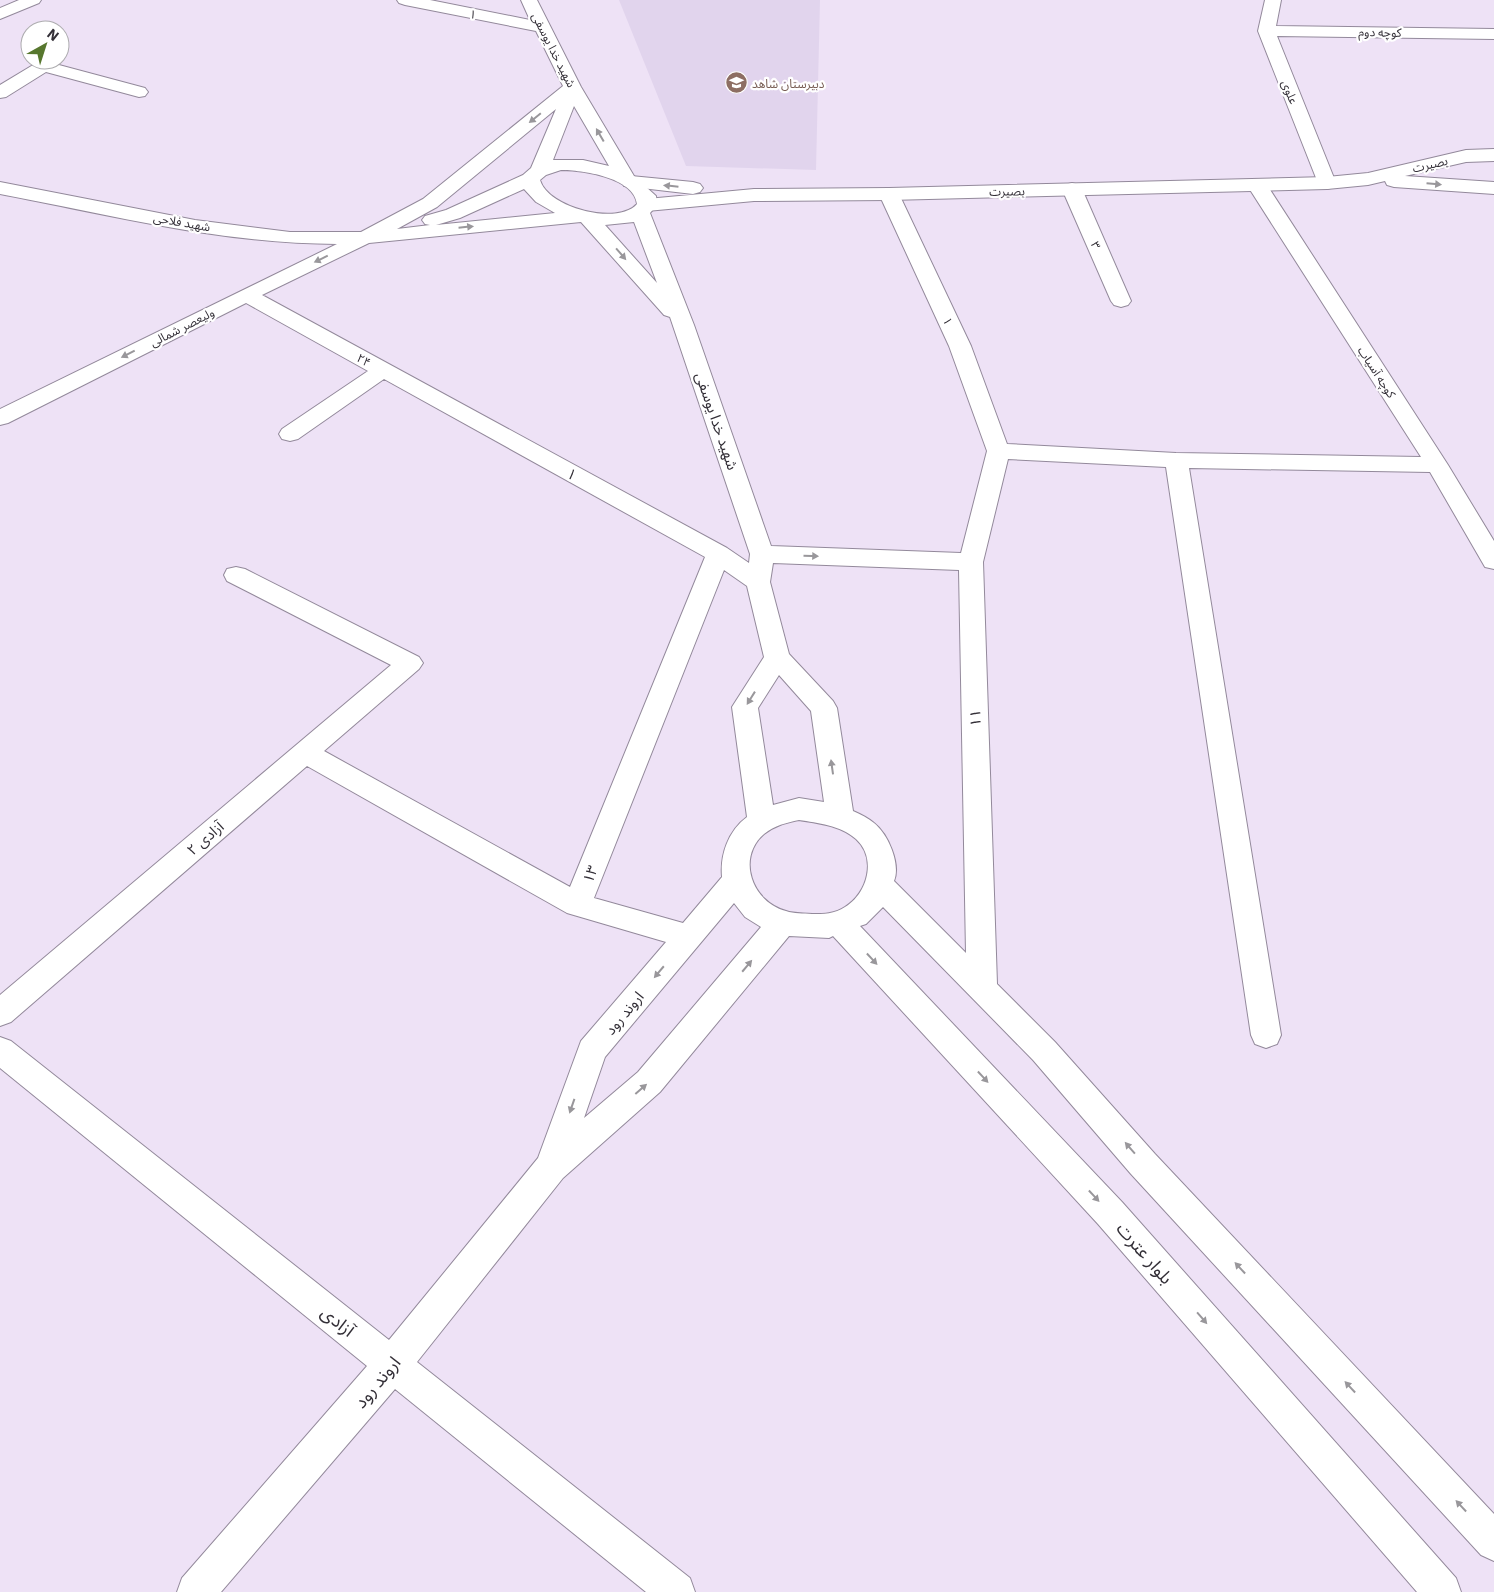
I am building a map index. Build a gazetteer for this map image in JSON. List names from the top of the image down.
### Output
{
  "streets": {
    "street": [
      "۱",
      "کوچه دوم",
      "شهید خدا یوسفی",
      "علوی",
      "بصیرت",
      "شهید فلاحی",
      "۳",
      "ولیعصر شمالی",
      "۲۴",
      "کوچه آسیاب",
      "۱۱",
      "آزادی ۲",
      "۱۳",
      "اروند رود",
      "بلوار عترت",
      "آزادی"
    ]
  },
  "crossings": [
    ["۱", "شهید خدا یوسفی"],
    ["۱", "بصیرت"],
    ["۱", "۲۴"],
    ["۱", "۱۱"],
    ["۱", "۱۳"],
    ["کوچه دوم", "علوی"],
    ["شهید خدا یوسفی", "بصیرت"],
    ["شهید خدا یوسفی", "اروند رود"],
    ["شهید خدا یوسفی", "بلوار عترت"],
    ["علوی", "بصیرت"],
    ["بصیرت", "شهید فلاحی"],
    ["بصیرت", "۳"],
    ["بصیرت", "ولیعصر شمالی"],
    ["بصیرت", "کوچه آسیاب"],
    ["شهید فلاحی", "ولیعصر شمالی"],
    ["ولیعصر شمالی", "۲۴"],
    ["اروند رود", "بلوار عترت"],
    ["اروند رود", "آزادی"]
  ],
  "one_way": ["ولیعصر شمالی"],
  "places": {
    "school or university": ["دبیرستان شاهد"]
  },
  "north": "top right"
}
